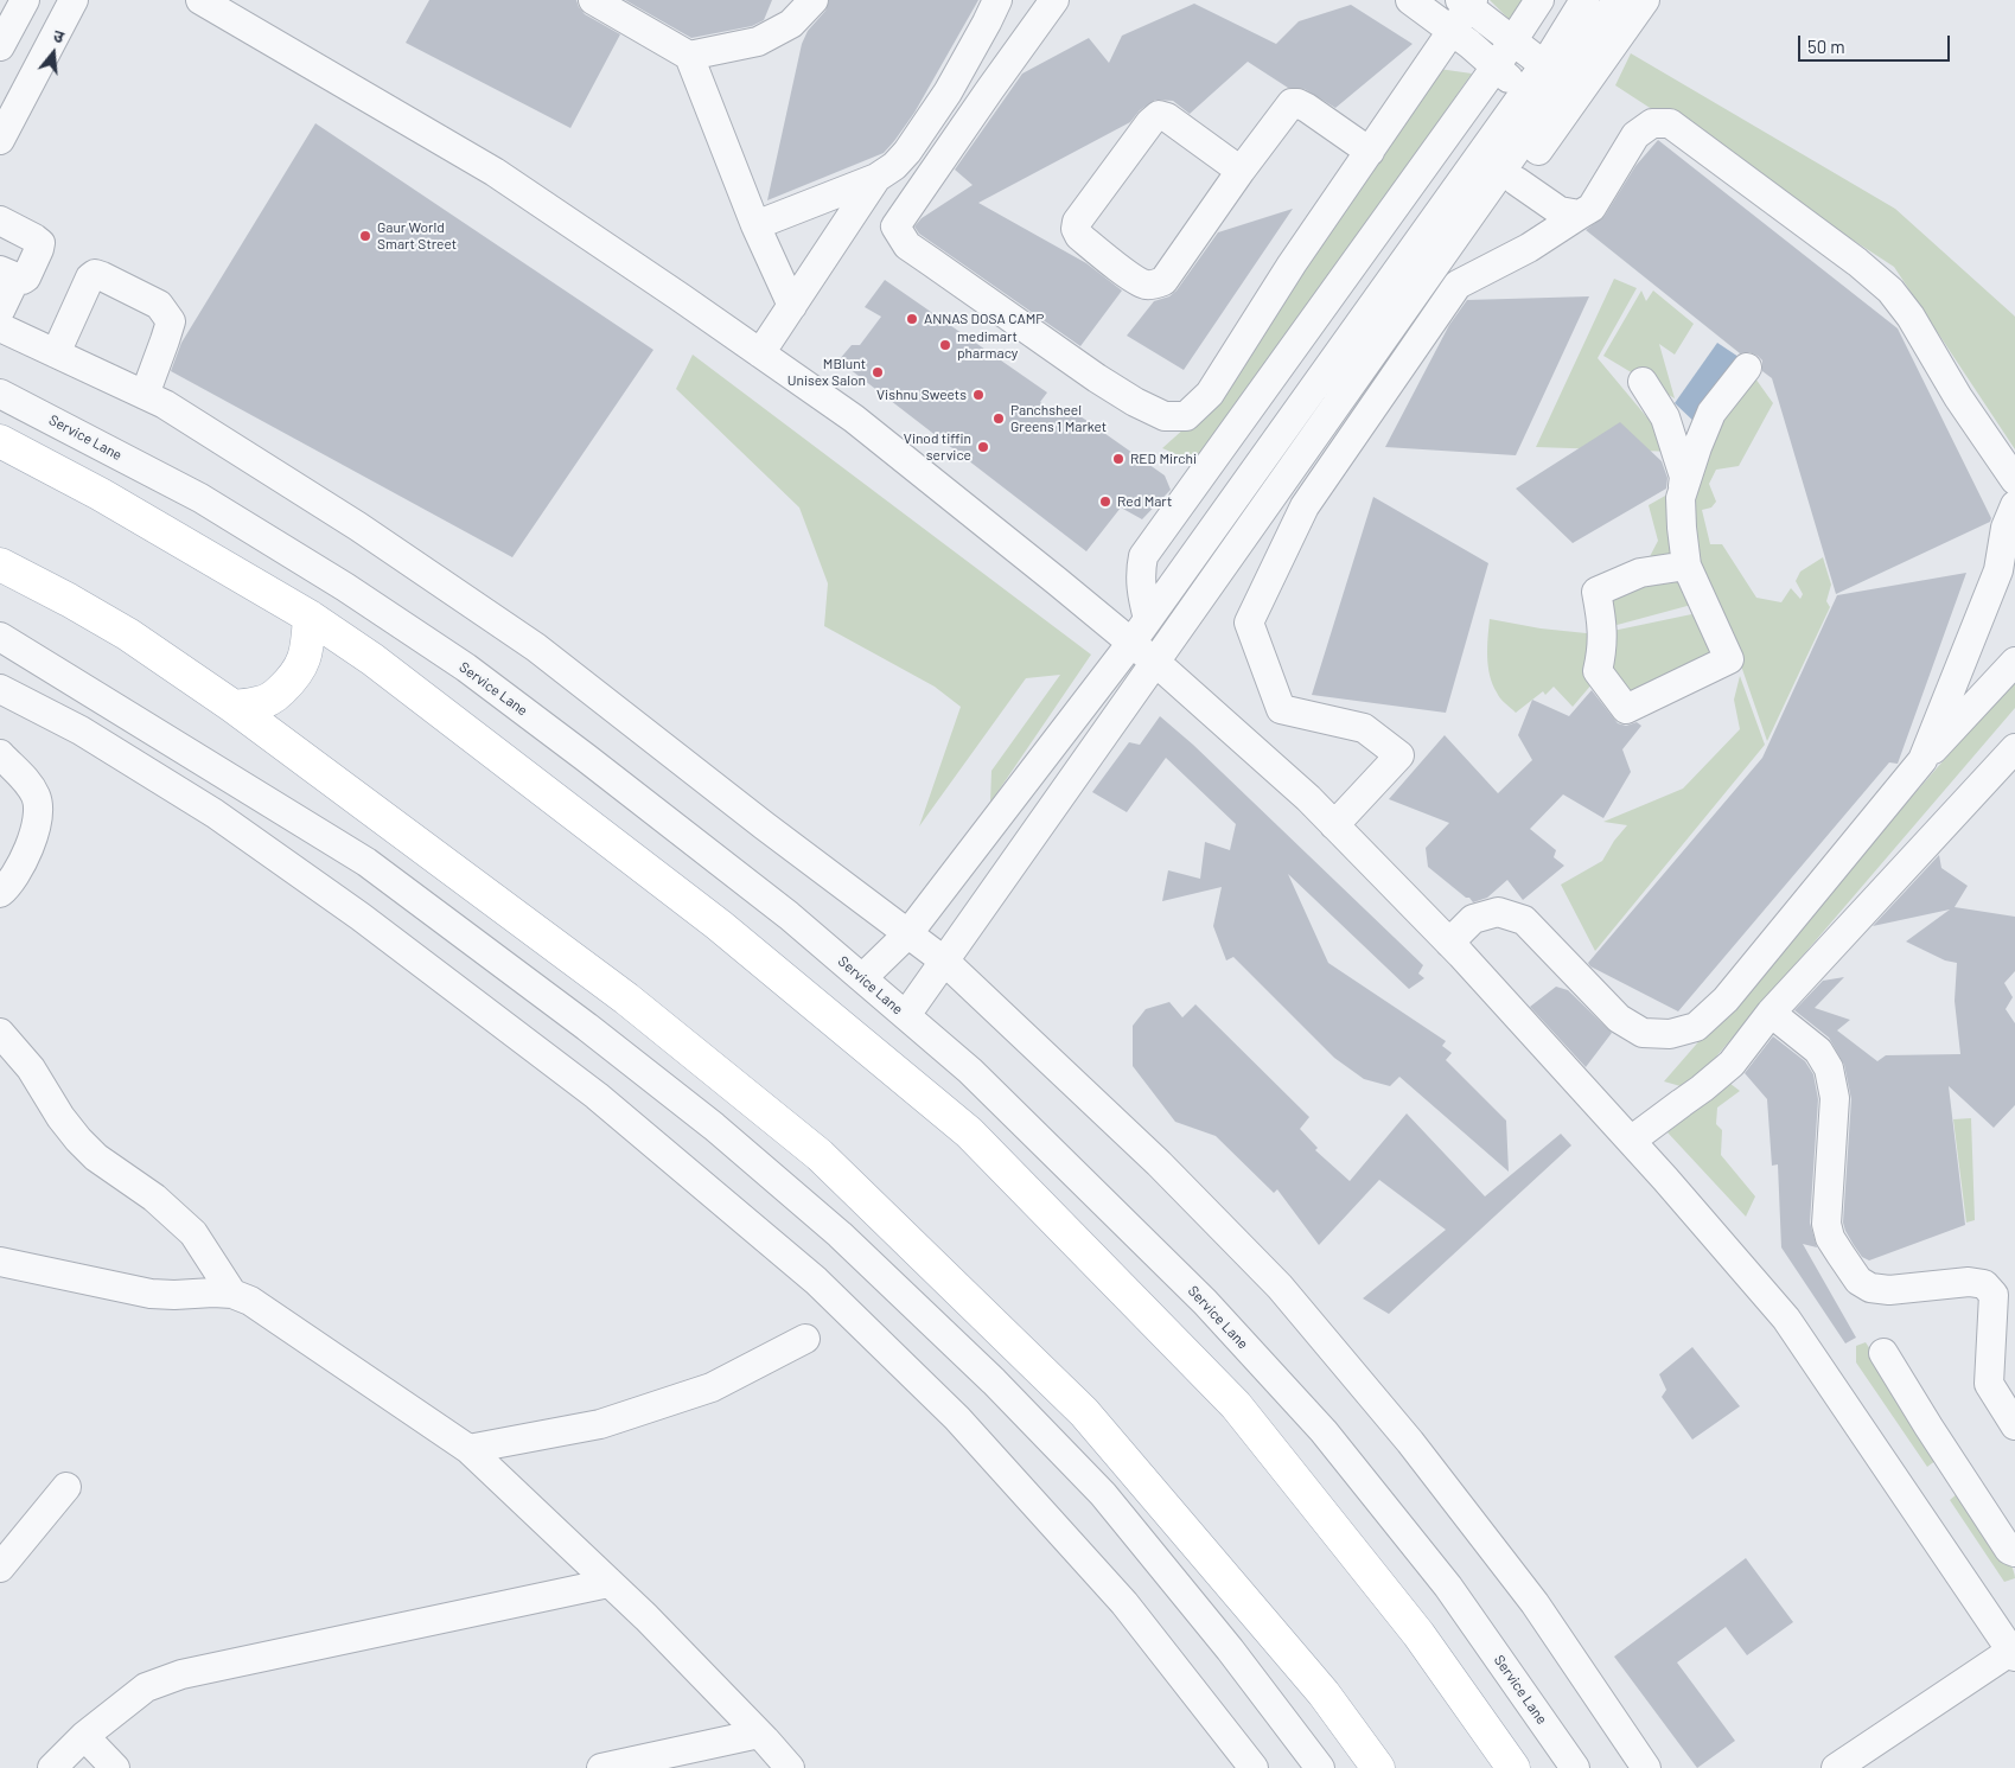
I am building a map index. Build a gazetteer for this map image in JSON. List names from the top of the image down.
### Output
{
  "streets": {
    "street": ["Service Lane"]
  },
  "places": [
    "Gaur World Smart Street",
    "ANNAS DOSA CAMP",
    "medimart pharmacy",
    "MBlunt Unisex Salon",
    "Vishnu Sweets",
    "Panchsheel Greens 1 Market",
    "Vinod tiffin service",
    "RED Mirchi",
    "Red Mart"
  ],
  "scale_bar": "50 m",
  "north": "top"
}
